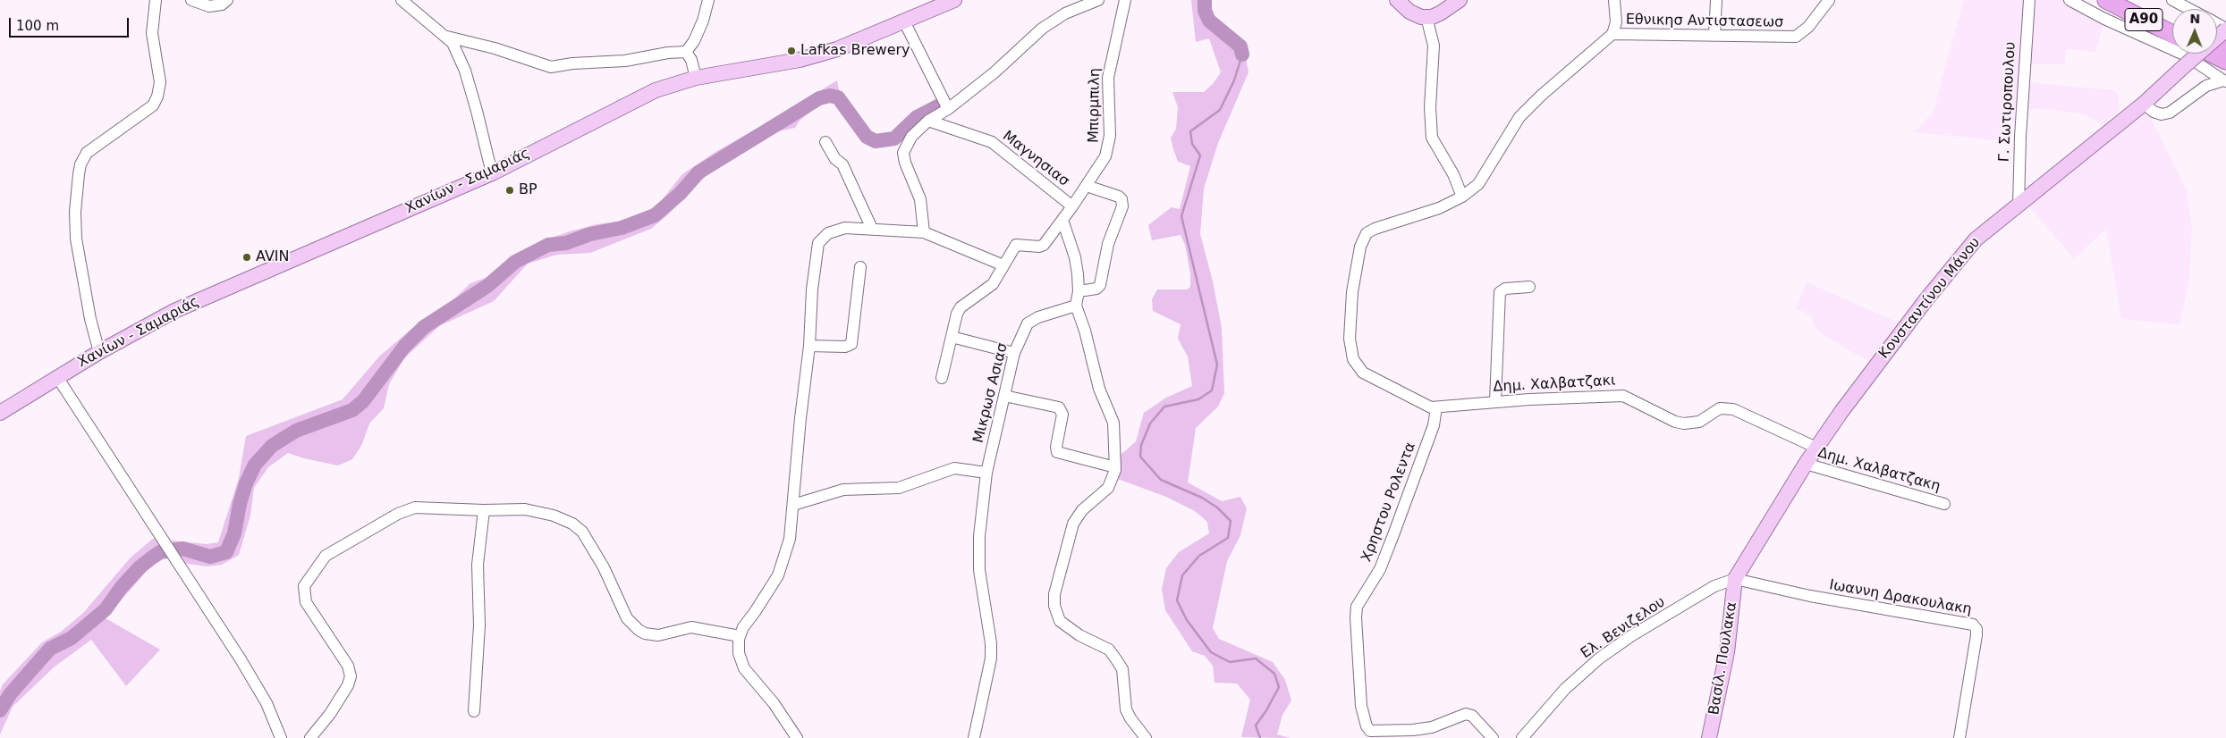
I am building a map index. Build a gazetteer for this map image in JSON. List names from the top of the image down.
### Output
{
  "streets": {
    "highway": ["Α90"],
    "main road": ["Χανίων - Σαμαριάς", "Κονσταντίνου Μάνου", "Βασίλ. Πουλακα"],
    "street": [
      "Εθνικησ Αντιστασεωσ",
      "Γ. Σωτιροπουλου",
      "Μπιρμπιλη",
      "Μαγνησιασ",
      "Δημ. Χαλβατζακι",
      "Μικρωσ Ασιασ",
      "Δημ. Χαλβατζακη",
      "Χρηστου Ρολεντα",
      "Ιωαννη Δρακουλακη",
      "Ελ. Βενιζελου"
    ]
  },
  "crossings": [
    ["Γ. Σωτιροπουλου", "Κονσταντίνου Μάνου"],
    ["Μπιρμπιλη", "Μαγνησιασ"],
    ["Κονσταντίνου Μάνου", "Δημ. Χαλβατζακι"],
    ["Κονσταντίνου Μάνου", "Δημ. Χαλβατζακη"],
    ["Κονσταντίνου Μάνου", "Ιωαννη Δρακουλακη"],
    ["Κονσταντίνου Μάνου", "Ελ. Βενιζελου"],
    ["Κονσταντίνου Μάνου", "Βασίλ. Πουλακα"],
    ["Δημ. Χαλβατζακι", "Χρηστου Ρολεντα"],
    ["Ιωαννη Δρακουλακη", "Ελ. Βενιζελου"],
    ["Ιωαννη Δρακουλακη", "Βασίλ. Πουλακα"],
    ["Ελ. Βενιζελου", "Βασίλ. Πουλακα"]
  ],
  "places": ["Lafkas Brewery", "BP", "AVIN"],
  "scale_bar": "100 m",
  "north": "top"
}
